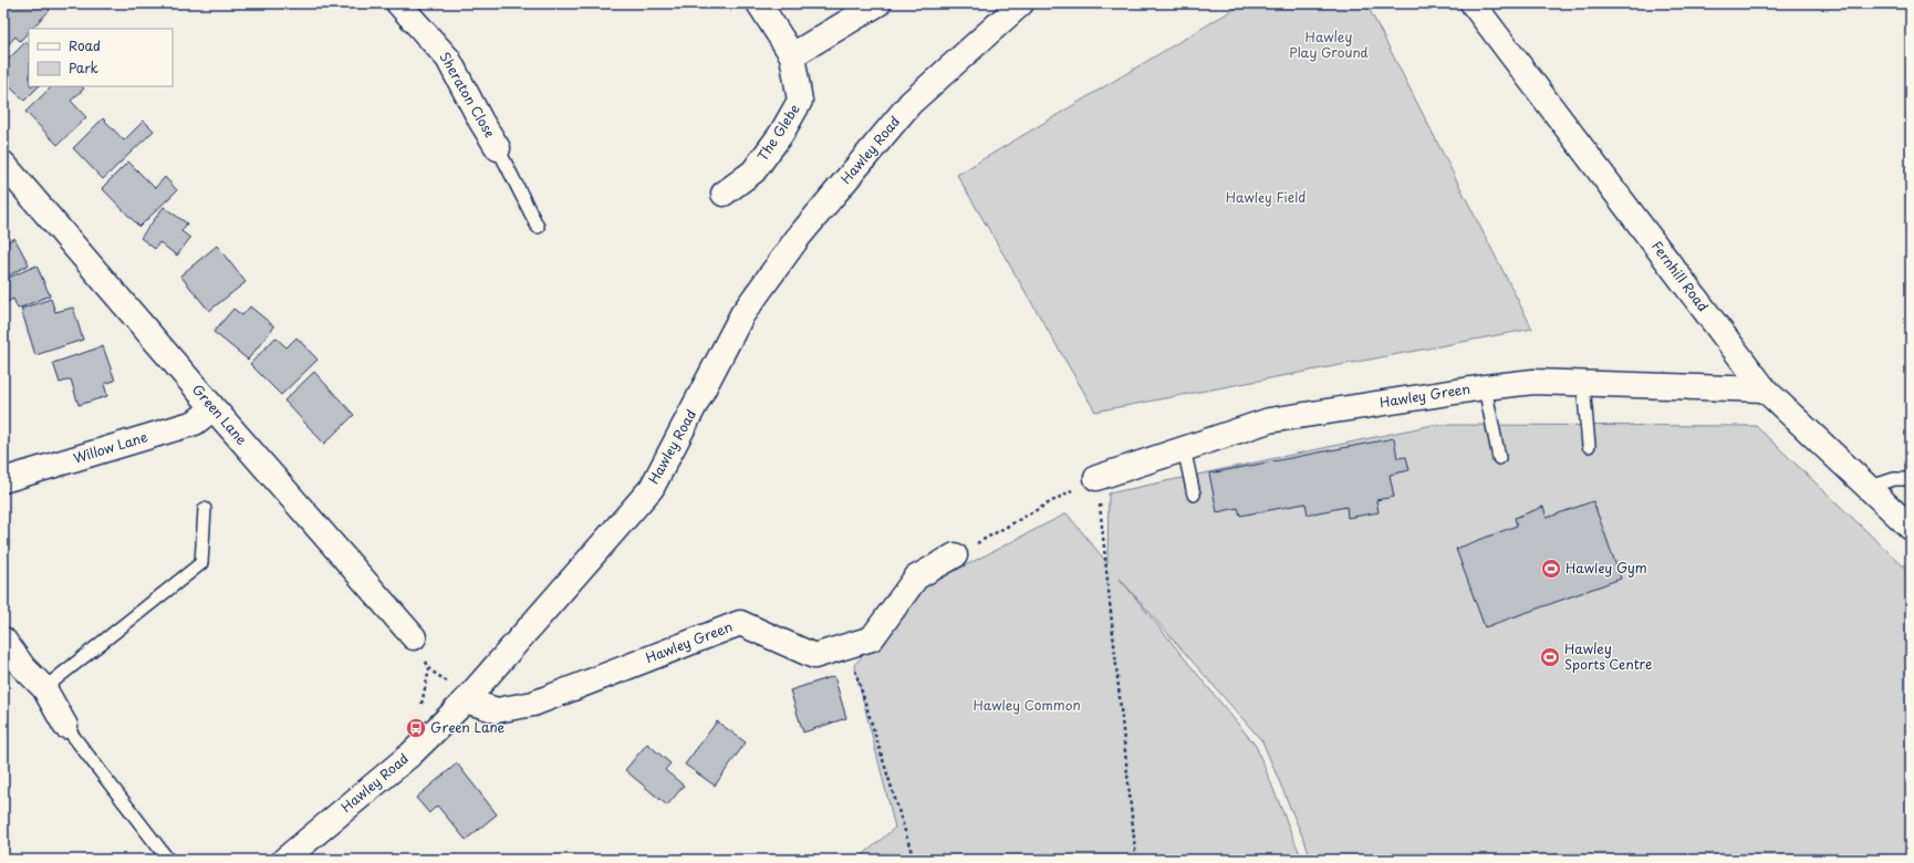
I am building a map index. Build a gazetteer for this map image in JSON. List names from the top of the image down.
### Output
{
  "streets": {
    "street": [
      "Sheraton Close",
      "The Glebe",
      "Hawley Road",
      "Fernhill Road",
      "Hawley Green",
      "Green Lane",
      "Willow Lane"
    ]
  },
  "crossings": [
    ["Hawley Road", "Hawley Green"],
    ["Fernhill Road", "Hawley Green"],
    ["Green Lane", "Willow Lane"]
  ],
  "parks": ["Hawley Play Ground", "Hawley Field", "Hawley Common"],
  "places": {
    "sports": ["Hawley Gym", "Hawley Sports Centre"],
    "bus stop": ["Green Lane"]
  },
  "legend": ["Road", "Park"]
}
